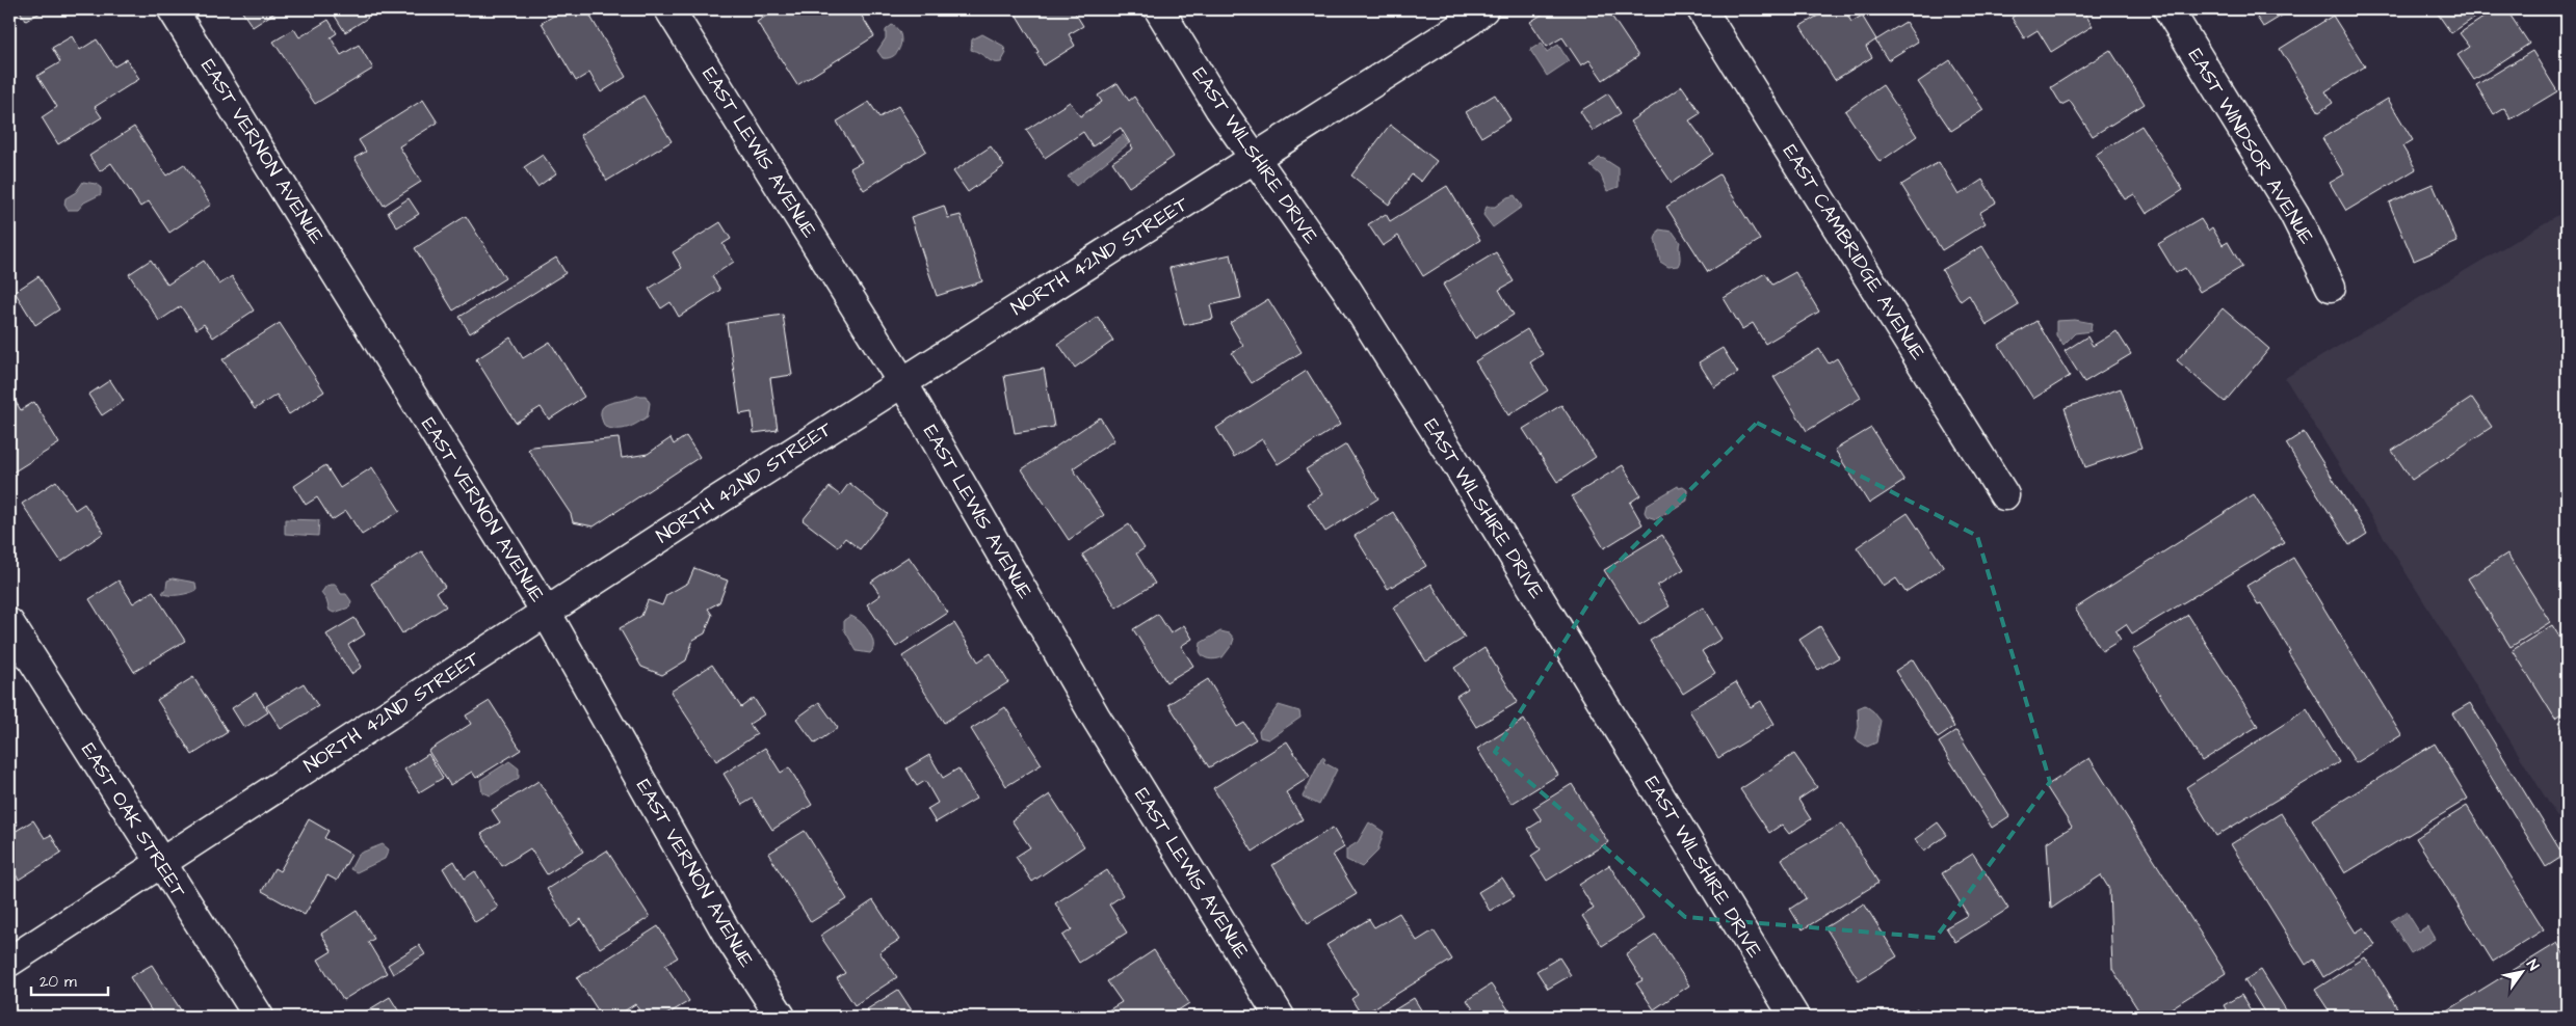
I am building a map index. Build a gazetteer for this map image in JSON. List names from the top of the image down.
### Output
{
  "streets": {
    "street": [
      "EAST WINDSOR AVENUE",
      "EAST VERNON AVENUE",
      "EAST LEWIS AVENUE",
      "EAST WILSHIRE DRIVE",
      "EAST CAMBRIDGE AVENUE",
      "NORTH 42ND STREET",
      "EAST OAK STREET"
    ]
  },
  "crossings": [
    ["EAST VERNON AVENUE", "NORTH 42ND STREET"],
    ["EAST LEWIS AVENUE", "NORTH 42ND STREET"],
    ["EAST WILSHIRE DRIVE", "NORTH 42ND STREET"],
    ["NORTH 42ND STREET", "EAST OAK STREET"]
  ],
  "scale_bar": "20 m",
  "north": "top right"
}
